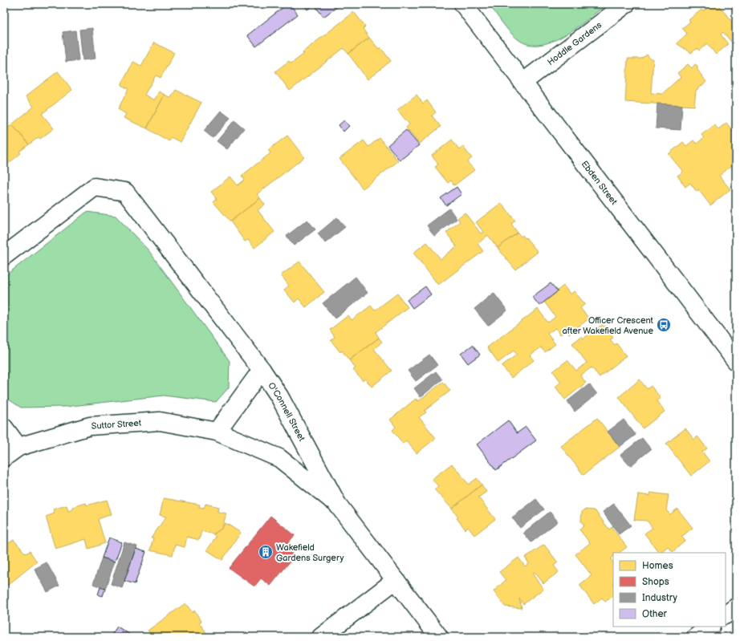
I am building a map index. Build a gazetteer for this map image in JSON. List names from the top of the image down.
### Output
{
  "streets": {
    "street": [
      "Hoddle Gardens",
      "Ebden Street",
      "O'Connell Street",
      "Suttor Street"
    ]
  },
  "crossings": [
    ["Hoddle Gardens", "Ebden Street"],
    ["O'Connell Street", "Suttor Street"]
  ],
  "places": {
    "bus stop": ["Officer Crescent after Wakefield Avenue"],
    "building": ["Wakefield Gardens Surgery"]
  },
  "legend": [
    "Homes",
    "Shops",
    "Industry",
    "Other"
  ]
}
